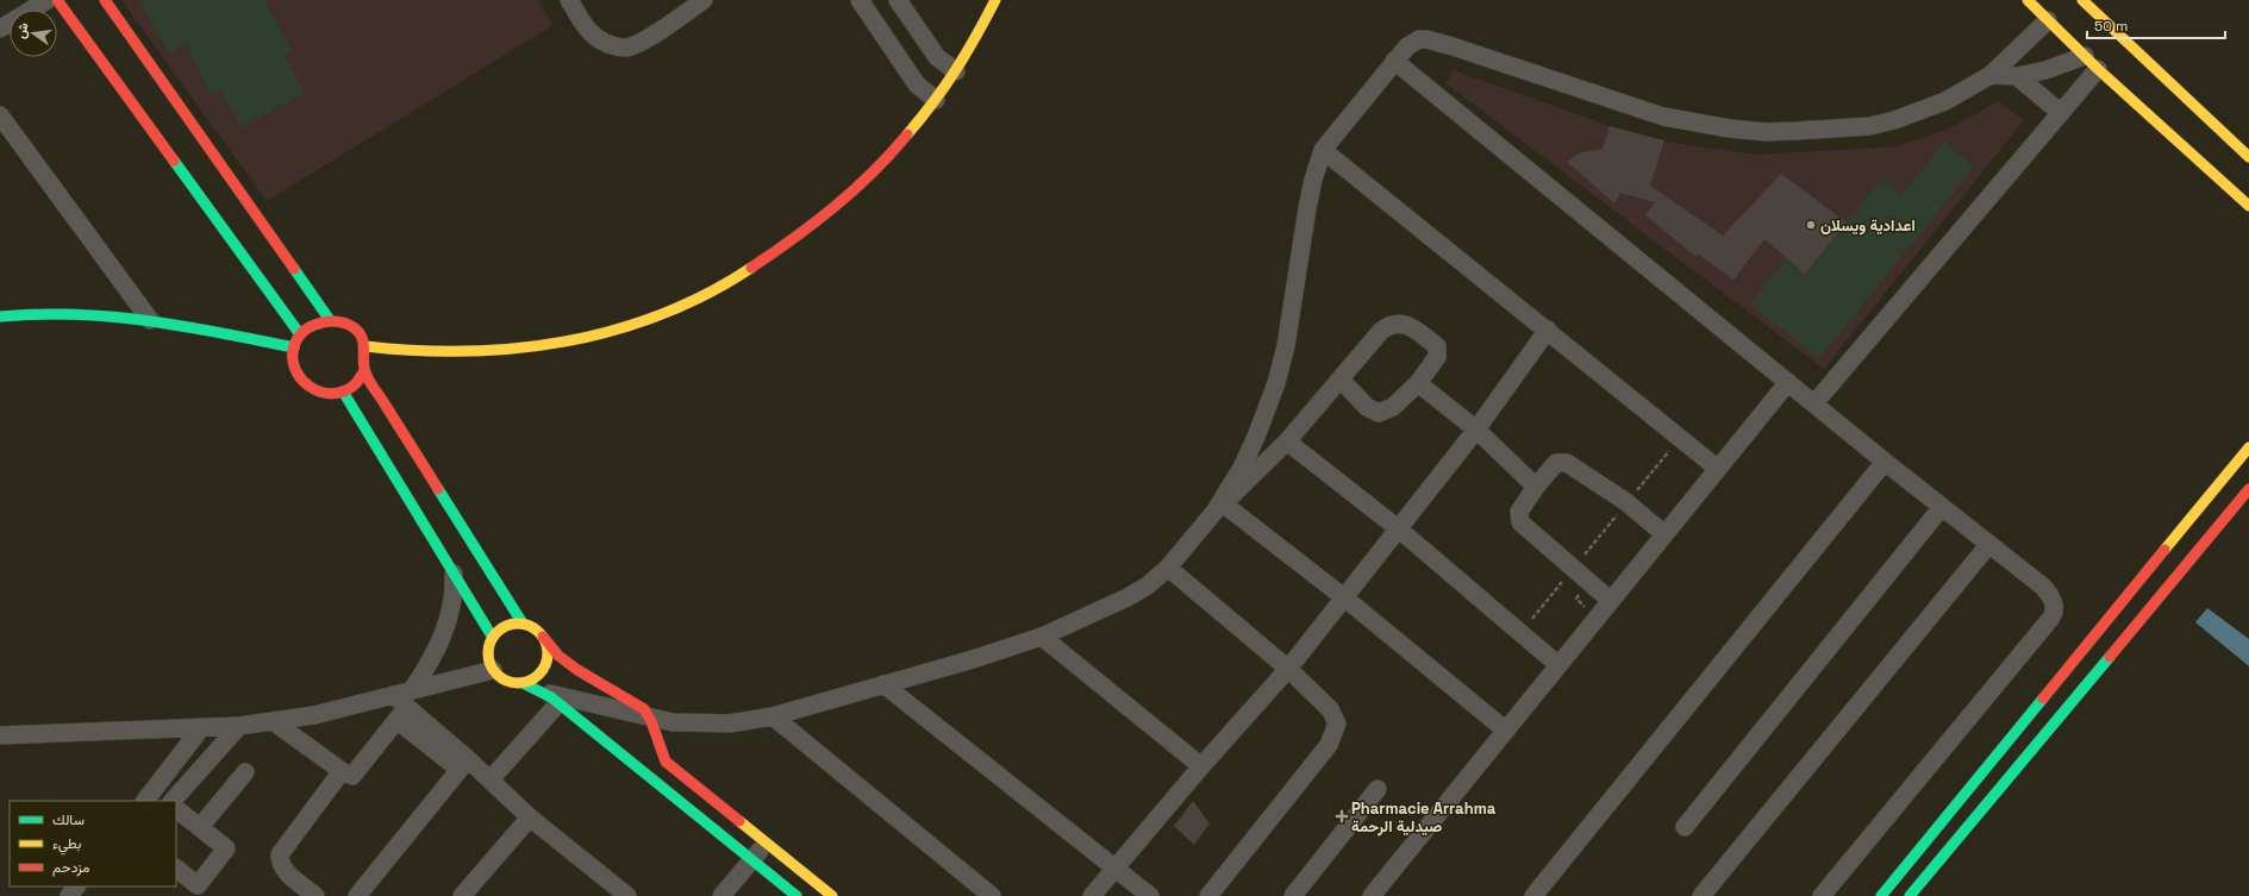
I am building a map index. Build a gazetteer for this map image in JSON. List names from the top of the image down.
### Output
{
  "places": {
    "other": ["اعدادية ويسلان"],
    "health": ["Pharmacie Arrahma صيدلية الرحمة"]
  },
  "legend": ["سالك", "بطيء", "مزدحم"],
  "scale_bar": "50 m",
  "north": "left"
}
